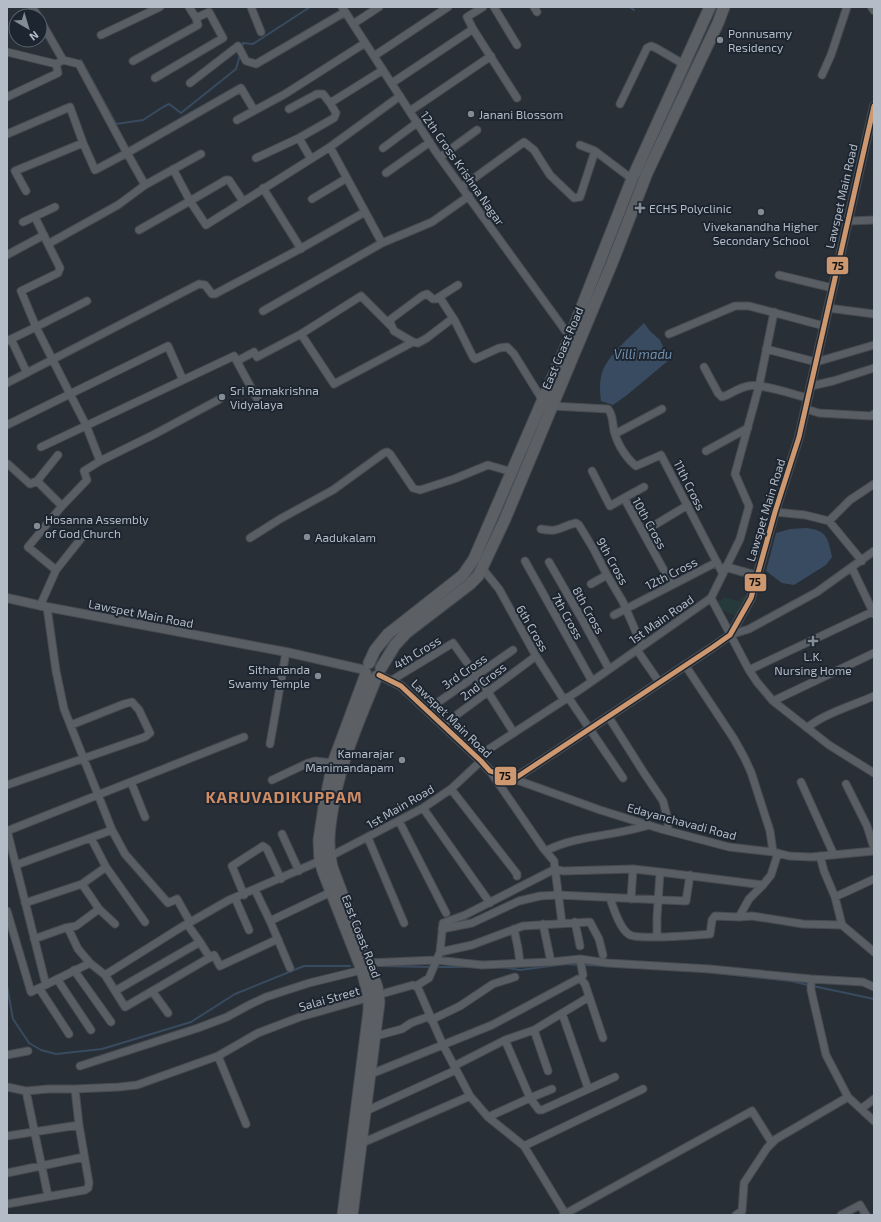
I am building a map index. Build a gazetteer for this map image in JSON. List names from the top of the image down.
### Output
{
  "streets": {
    "highway": ["East Coast Road"],
    "street": [
      "12th Cross Krishna Nagar",
      "Lawspet Main Road",
      "11th Cross",
      "10th Cross",
      "9th Cross",
      "12th Cross",
      "8th Cross",
      "7th Cross",
      "1st Main Road",
      "6th Cross",
      "4th Cross",
      "3rd Cross",
      "2nd Cross",
      "Edayanchavadi Road",
      "Salai Street"
    ]
  },
  "crossings": [
    ["12th Cross Krishna Nagar", "East Coast Road"],
    ["Lawspet Main Road", "East Coast Road"],
    ["Lawspet Main Road", "9th Cross"],
    ["Lawspet Main Road", "1st Main Road"],
    ["Lawspet Main Road", "6th Cross"],
    ["Lawspet Main Road", "4th Cross"],
    ["Lawspet Main Road", "3rd Cross"],
    ["Lawspet Main Road", "2nd Cross"],
    ["Lawspet Main Road", "Edayanchavadi Road"],
    ["East Coast Road", "11th Cross"],
    ["East Coast Road", "1st Main Road"],
    ["East Coast Road", "6th Cross"],
    ["East Coast Road", "Salai Street"],
    ["11th Cross", "12th Cross"],
    ["11th Cross", "1st Main Road"],
    ["10th Cross", "12th Cross"],
    ["9th Cross", "12th Cross"],
    ["9th Cross", "1st Main Road"],
    ["8th Cross", "1st Main Road"],
    ["7th Cross", "1st Main Road"],
    ["1st Main Road", "6th Cross"],
    ["6th Cross", "2nd Cross"],
    ["4th Cross", "3rd Cross"]
  ],
  "districts": ["KARUVADIKUPPAM"],
  "water": ["Villi madu"],
  "places": {
    "other": [
      "Ponnusamy Residency",
      "Janani Blossom",
      "Vivekanandha Higher Secondary School",
      "Sri Ramakrishna Vidyalaya",
      "Hosanna Assembly of God Church",
      "Aadukalam",
      "Sithananda Swamy Temple",
      "Kamarajar Manimandapam"
    ],
    "health": ["ECHS Polyclinic", "L.K. Nursing Home"]
  },
  "lines": ["transit line 75"],
  "north": "bottom right"
}
